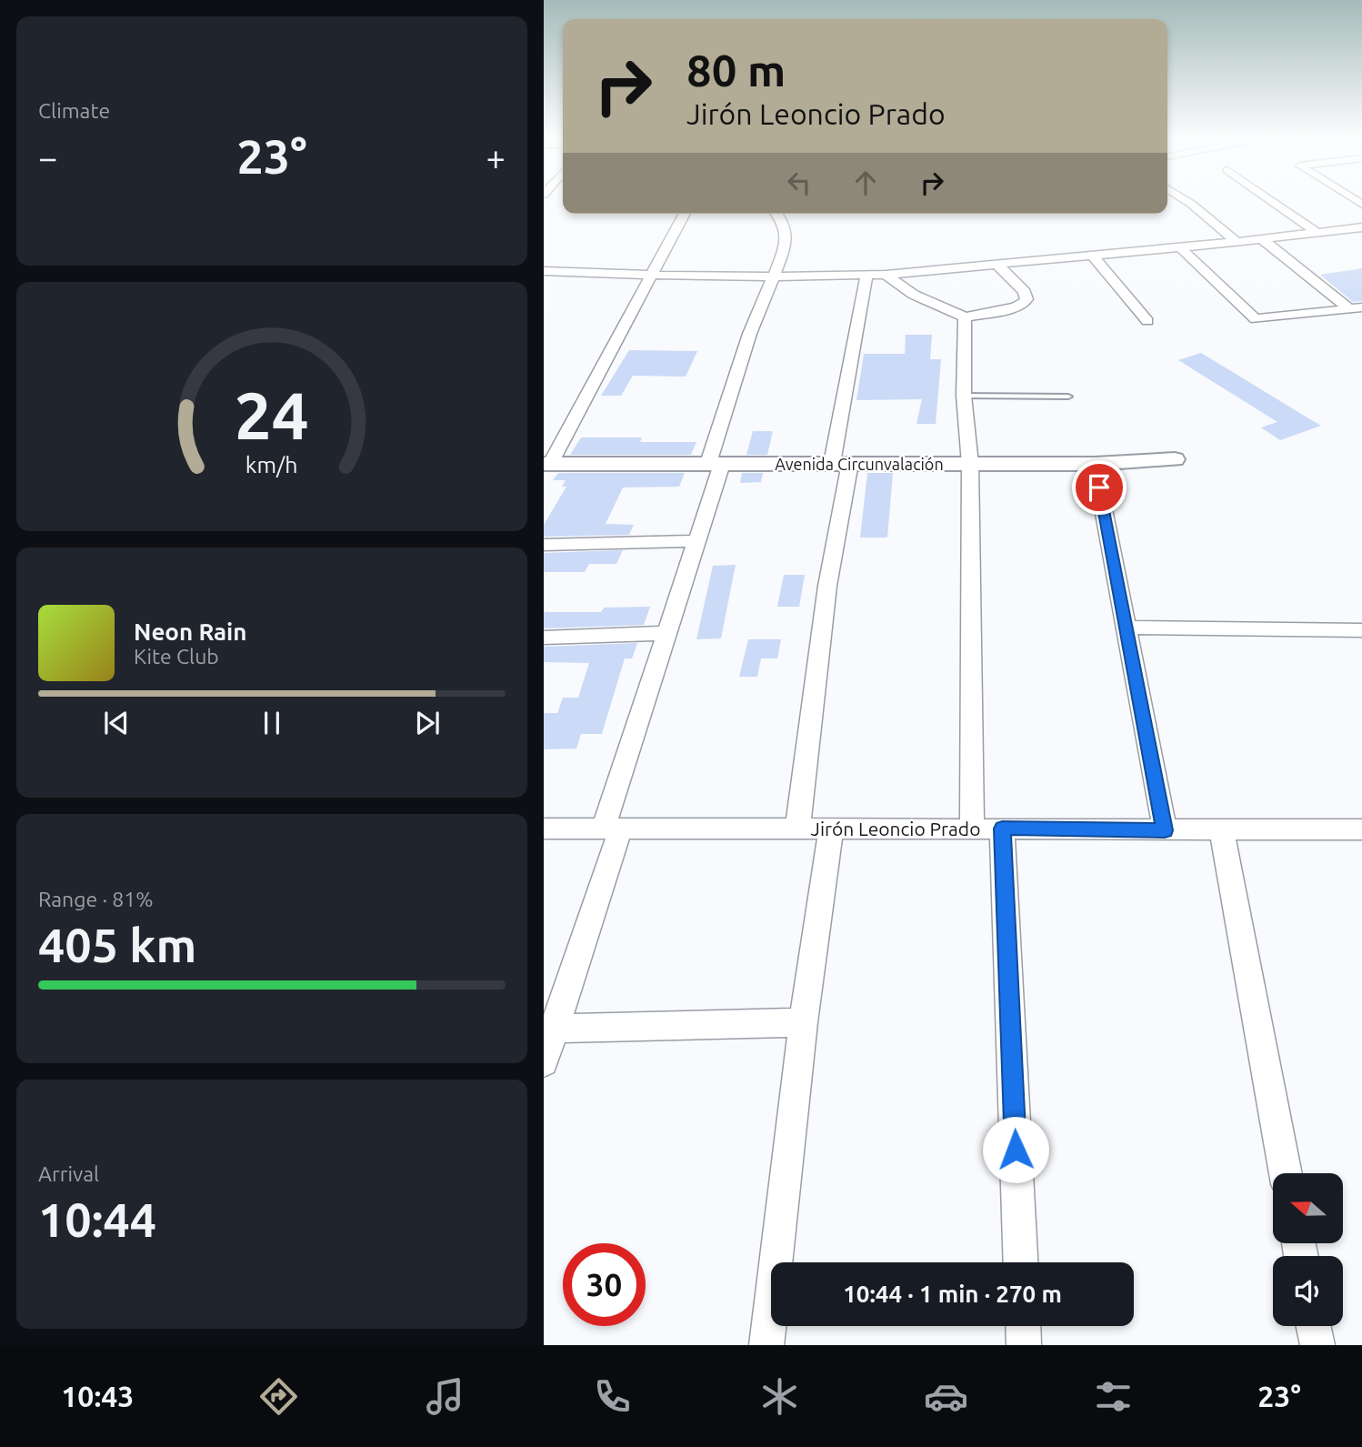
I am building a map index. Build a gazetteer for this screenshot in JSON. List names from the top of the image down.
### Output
{
  "streets": {
    "street": ["Avenida Circunvalación", "Jirón Leoncio Prado"]
  },
  "north": "left",
  "page": {
    "tile": [
      "Climate",
      ["Range · 81%", "405 km"],
      ["Arrival", "10:44"]
    ],
    "turn": ["80 m", "Jirón Leoncio Prado"],
    "heat": ["−", "23°", "+"],
    "song": ["Neon Rain", "Kite Club"],
    "limit": "30",
    "trip": "10:44 · 1 min · 270 m",
    "tabs": ["10:43", "23°"],
    "gauge": ["24", "km/h"]
  }
}
